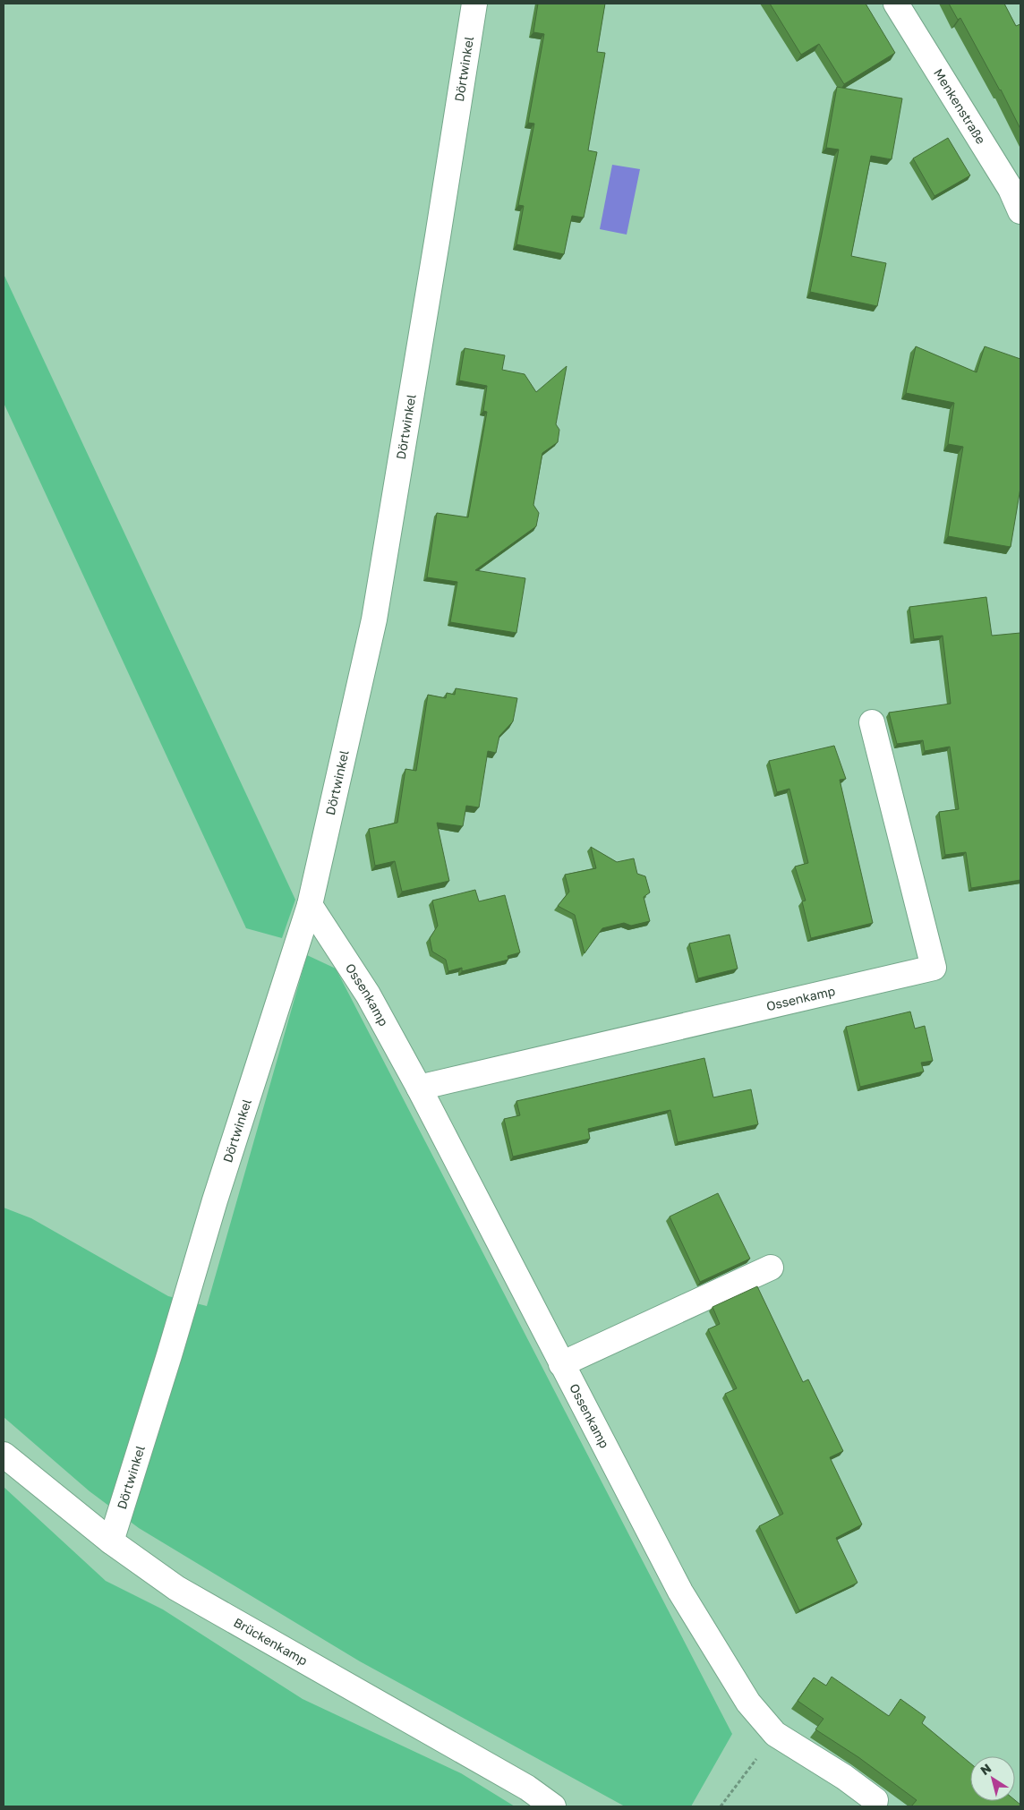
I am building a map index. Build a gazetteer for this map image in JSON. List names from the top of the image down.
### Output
{
  "streets": {
    "street": [
      "Dörtwinkel",
      "Menkenstraße",
      "Ossenkamp",
      "Brückenkamp"
    ]
  },
  "crossings": [
    ["Dörtwinkel", "Ossenkamp"],
    ["Dörtwinkel", "Brückenkamp"]
  ],
  "north": "top left"
}
